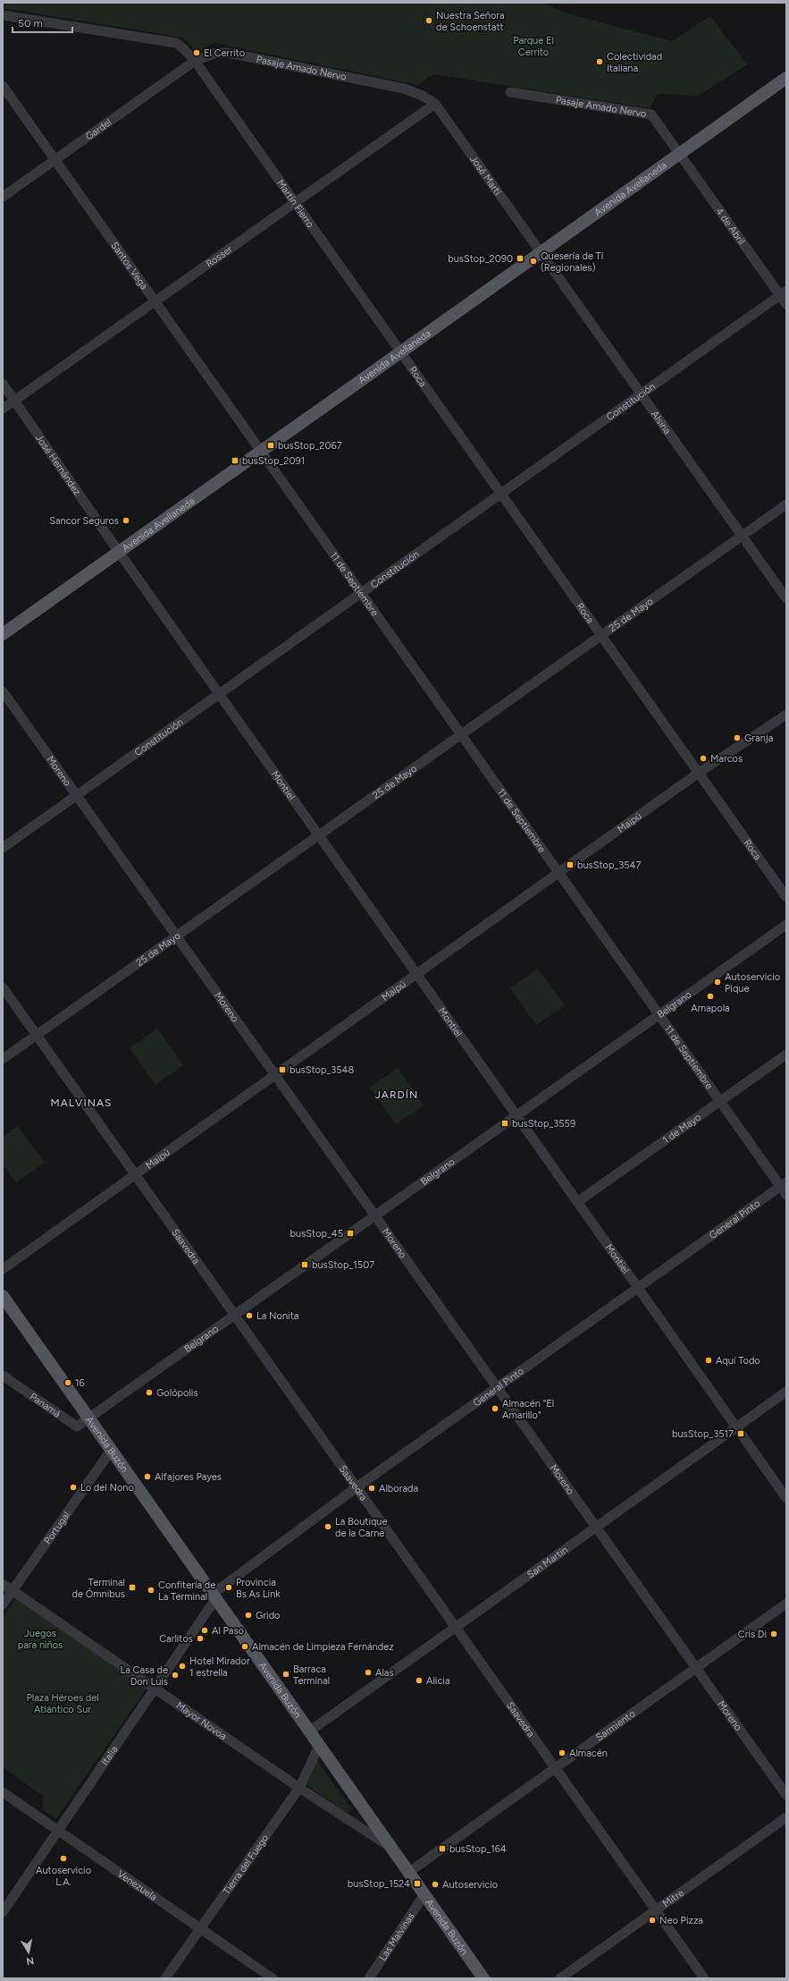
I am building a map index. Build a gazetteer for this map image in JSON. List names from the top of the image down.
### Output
{
  "streets": {
    "main road": ["Avenida Avellaneda", "Avenida Buzón"],
    "street": [
      "Pasaje Amado Nervo",
      "Gardel",
      "José Martí",
      "Martín Fierro",
      "4 de Abril",
      "Rosser",
      "Santos Vega",
      "Roca",
      "Constitución",
      "Alsina",
      "José Hernández",
      "11 de Septiembre",
      "25 de Mayo",
      "Moreno",
      "Montiel",
      "Maipú",
      "Belgrano",
      "1 de Mayo",
      "General Pinto",
      "Saavedra",
      "Panamá",
      "Portugal",
      "San Martín",
      "Mayor Novoa",
      "Sarmiento",
      "Italia",
      "Tierra del Fuego",
      "Venezuela",
      "Mitre",
      "Las Malvinas"
    ]
  },
  "crossings": [
    ["Pasaje Amado Nervo", "Gardel"],
    ["Pasaje Amado Nervo", "José Martí"],
    ["Pasaje Amado Nervo", "Avenida Avellaneda"],
    ["Pasaje Amado Nervo", "Martín Fierro"],
    ["Pasaje Amado Nervo", "4 de Abril"],
    ["Pasaje Amado Nervo", "Rosser"],
    ["Gardel", "Martín Fierro"],
    ["Gardel", "Santos Vega"],
    ["José Martí", "Avenida Avellaneda"],
    ["José Martí", "Rosser"],
    ["José Martí", "Alsina"],
    ["Avenida Avellaneda", "Martín Fierro"],
    ["Avenida Avellaneda", "4 de Abril"],
    ["Avenida Avellaneda", "Santos Vega"],
    ["Avenida Avellaneda", "Roca"],
    ["Avenida Avellaneda", "Alsina"],
    ["Avenida Avellaneda", "José Hernández"],
    ["Avenida Avellaneda", "11 de Septiembre"],
    ["Avenida Avellaneda", "Montiel"],
    ["Martín Fierro", "Rosser"],
    ["Martín Fierro", "Roca"],
    ["4 de Abril", "Constitución"],
    ["Rosser", "Santos Vega"],
    ["Rosser", "José Hernández"],
    ["Santos Vega", "11 de Septiembre"],
    ["Roca", "Constitución"],
    ["Roca", "25 de Mayo"],
    ["Roca", "Maipú"],
    ["Constitución", "Alsina"],
    ["Constitución", "11 de Septiembre"],
    ["Constitución", "Moreno"],
    ["Constitución", "Montiel"],
    ["Alsina", "25 de Mayo"],
    ["José Hernández", "Montiel"],
    ["11 de Septiembre", "25 de Mayo"],
    ["11 de Septiembre", "Maipú"],
    ["11 de Septiembre", "Belgrano"],
    ["11 de Septiembre", "1 de Mayo"],
    ["11 de Septiembre", "General Pinto"],
    ["25 de Mayo", "Moreno"],
    ["25 de Mayo", "Montiel"],
    ["25 de Mayo", "Saavedra"],
    ["Moreno", "Maipú"],
    ["Moreno", "Belgrano"],
    ["Moreno", "General Pinto"],
    ["Moreno", "San Martín"],
    ["Moreno", "Sarmiento"],
    ["Montiel", "Maipú"],
    ["Montiel", "Belgrano"],
    ["Montiel", "1 de Mayo"],
    ["Montiel", "General Pinto"],
    ["Montiel", "San Martín"],
    ["Maipú", "Saavedra"],
    ["Belgrano", "Saavedra"],
    ["Belgrano", "Panamá"],
    ["Belgrano", "Avenida Buzón"],
    ["General Pinto", "Saavedra"],
    ["General Pinto", "Avenida Buzón"],
    ["General Pinto", "Italia"],
    ["Saavedra", "San Martín"],
    ["Saavedra", "Sarmiento"],
    ["Saavedra", "Mitre"],
    ["Panamá", "Avenida Buzón"],
    ["Avenida Buzón", "Portugal"],
    ["Avenida Buzón", "San Martín"],
    ["Avenida Buzón", "Mayor Novoa"],
    ["Avenida Buzón", "Sarmiento"],
    ["Avenida Buzón", "Italia"],
    ["Avenida Buzón", "Tierra del Fuego"],
    ["Avenida Buzón", "Las Malvinas"],
    ["Portugal", "Mayor Novoa"],
    ["Mayor Novoa", "Italia"],
    ["Mayor Novoa", "Tierra del Fuego"],
    ["Italia", "Venezuela"],
    ["Tierra del Fuego", "Venezuela"]
  ],
  "districts": ["JARDÍN", "MALVINAS"],
  "parks": ["Parque El Cerrito", "Juegos para niños", "Plaza Héroes del Atlántico Sur"],
  "places": {
    "other": [
      "Nuestra Señora de Schoenstatt",
      "El Cerrito",
      "Colectividad Italiana",
      "Quesería de Tí (Regionales)",
      "Sancor Seguros",
      "Granja",
      "Marcos",
      "Autoservicio Pique",
      "Amapola",
      "La Nonita",
      "Aquí Todo",
      "16",
      "Golópolis",
      "Almacén \"El Amarillo\"",
      "Alfajores Payes",
      "Lo del Nono",
      "Alborada",
      "La Boutique de la Carne",
      "Provincia Bs As Link",
      "Confitería de La Terminal",
      "Grido",
      "Al Paso",
      "Cris Di",
      "Carlitos",
      "Almacén de Limpieza Fernández",
      "Hotel Mirador 1 estrella",
      "Alas",
      "Barraca Terminal",
      "La Casa de Don Luis",
      "Alicia",
      "Almacén",
      "Autoservicio L.A.",
      "Autoservicio",
      "Neo Pizza"
    ],
    "transit": [
      "busStop_2090",
      "busStop_2067",
      "busStop_2091",
      "busStop_3547",
      "busStop_3548",
      "busStop_3559",
      "busStop_45",
      "busStop_1507",
      "busStop_3517",
      "Terminal de Ómnibus",
      "busStop_164",
      "busStop_1524"
    ]
  },
  "scale_bar": "50 m",
  "north": "bottom"
}
